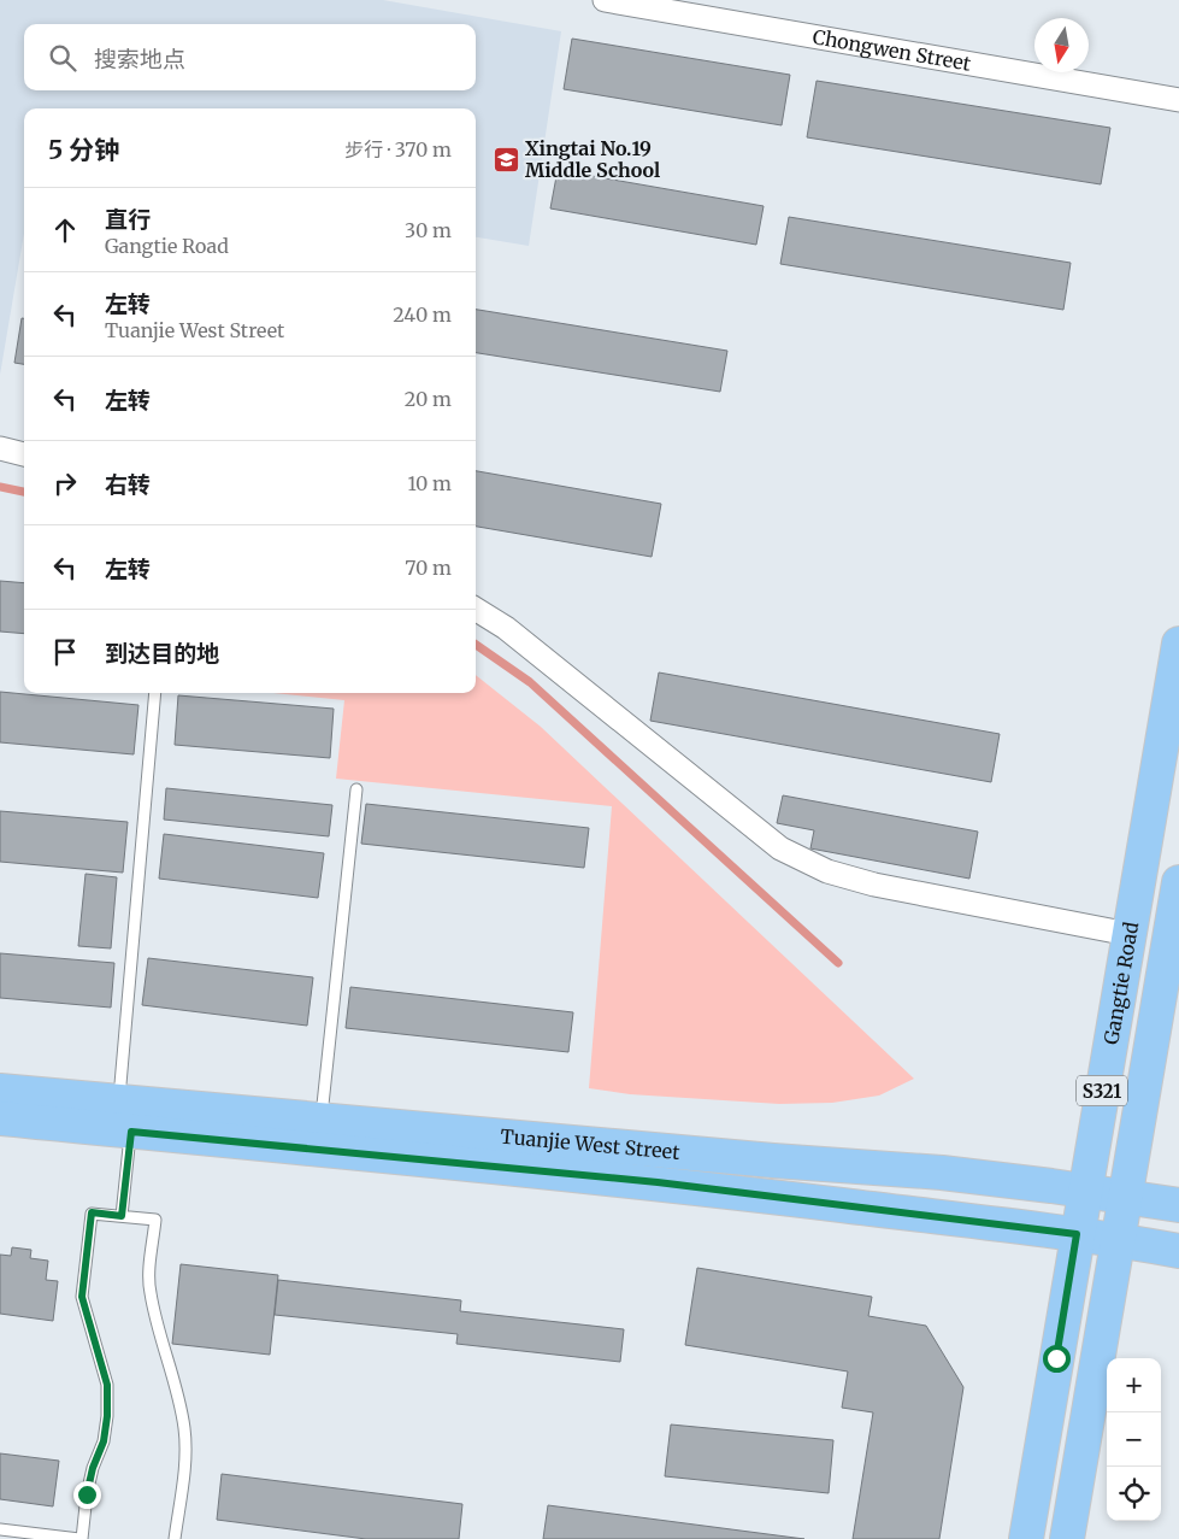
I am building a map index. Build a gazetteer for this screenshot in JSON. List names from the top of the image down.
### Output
{
  "streets": {
    "main road": ["Gangtie Road", "S321", "Tuanjie West Street"],
    "street": ["Chongwen Street"]
  },
  "crossings": [
    ["Gangtie Road", "Tuanjie West Street"]
  ],
  "places": {
    "school or university": ["Xingtai No.19 Middle School"]
  },
  "north": "bottom",
  "page": {
    "search": "搜索地点",
    "heading": ["5 分钟", "步行 · 370 m"],
    "list": [
      ["直行", "Gangtie Road", "30 m"],
      ["左转", "Tuanjie West Street", "240 m"],
      ["左转", "20 m"],
      ["右转", "10 m"],
      ["左转", "70 m"],
      "到达目的地"
    ],
    "map_buttons": ["+", "−"]
  }
}
